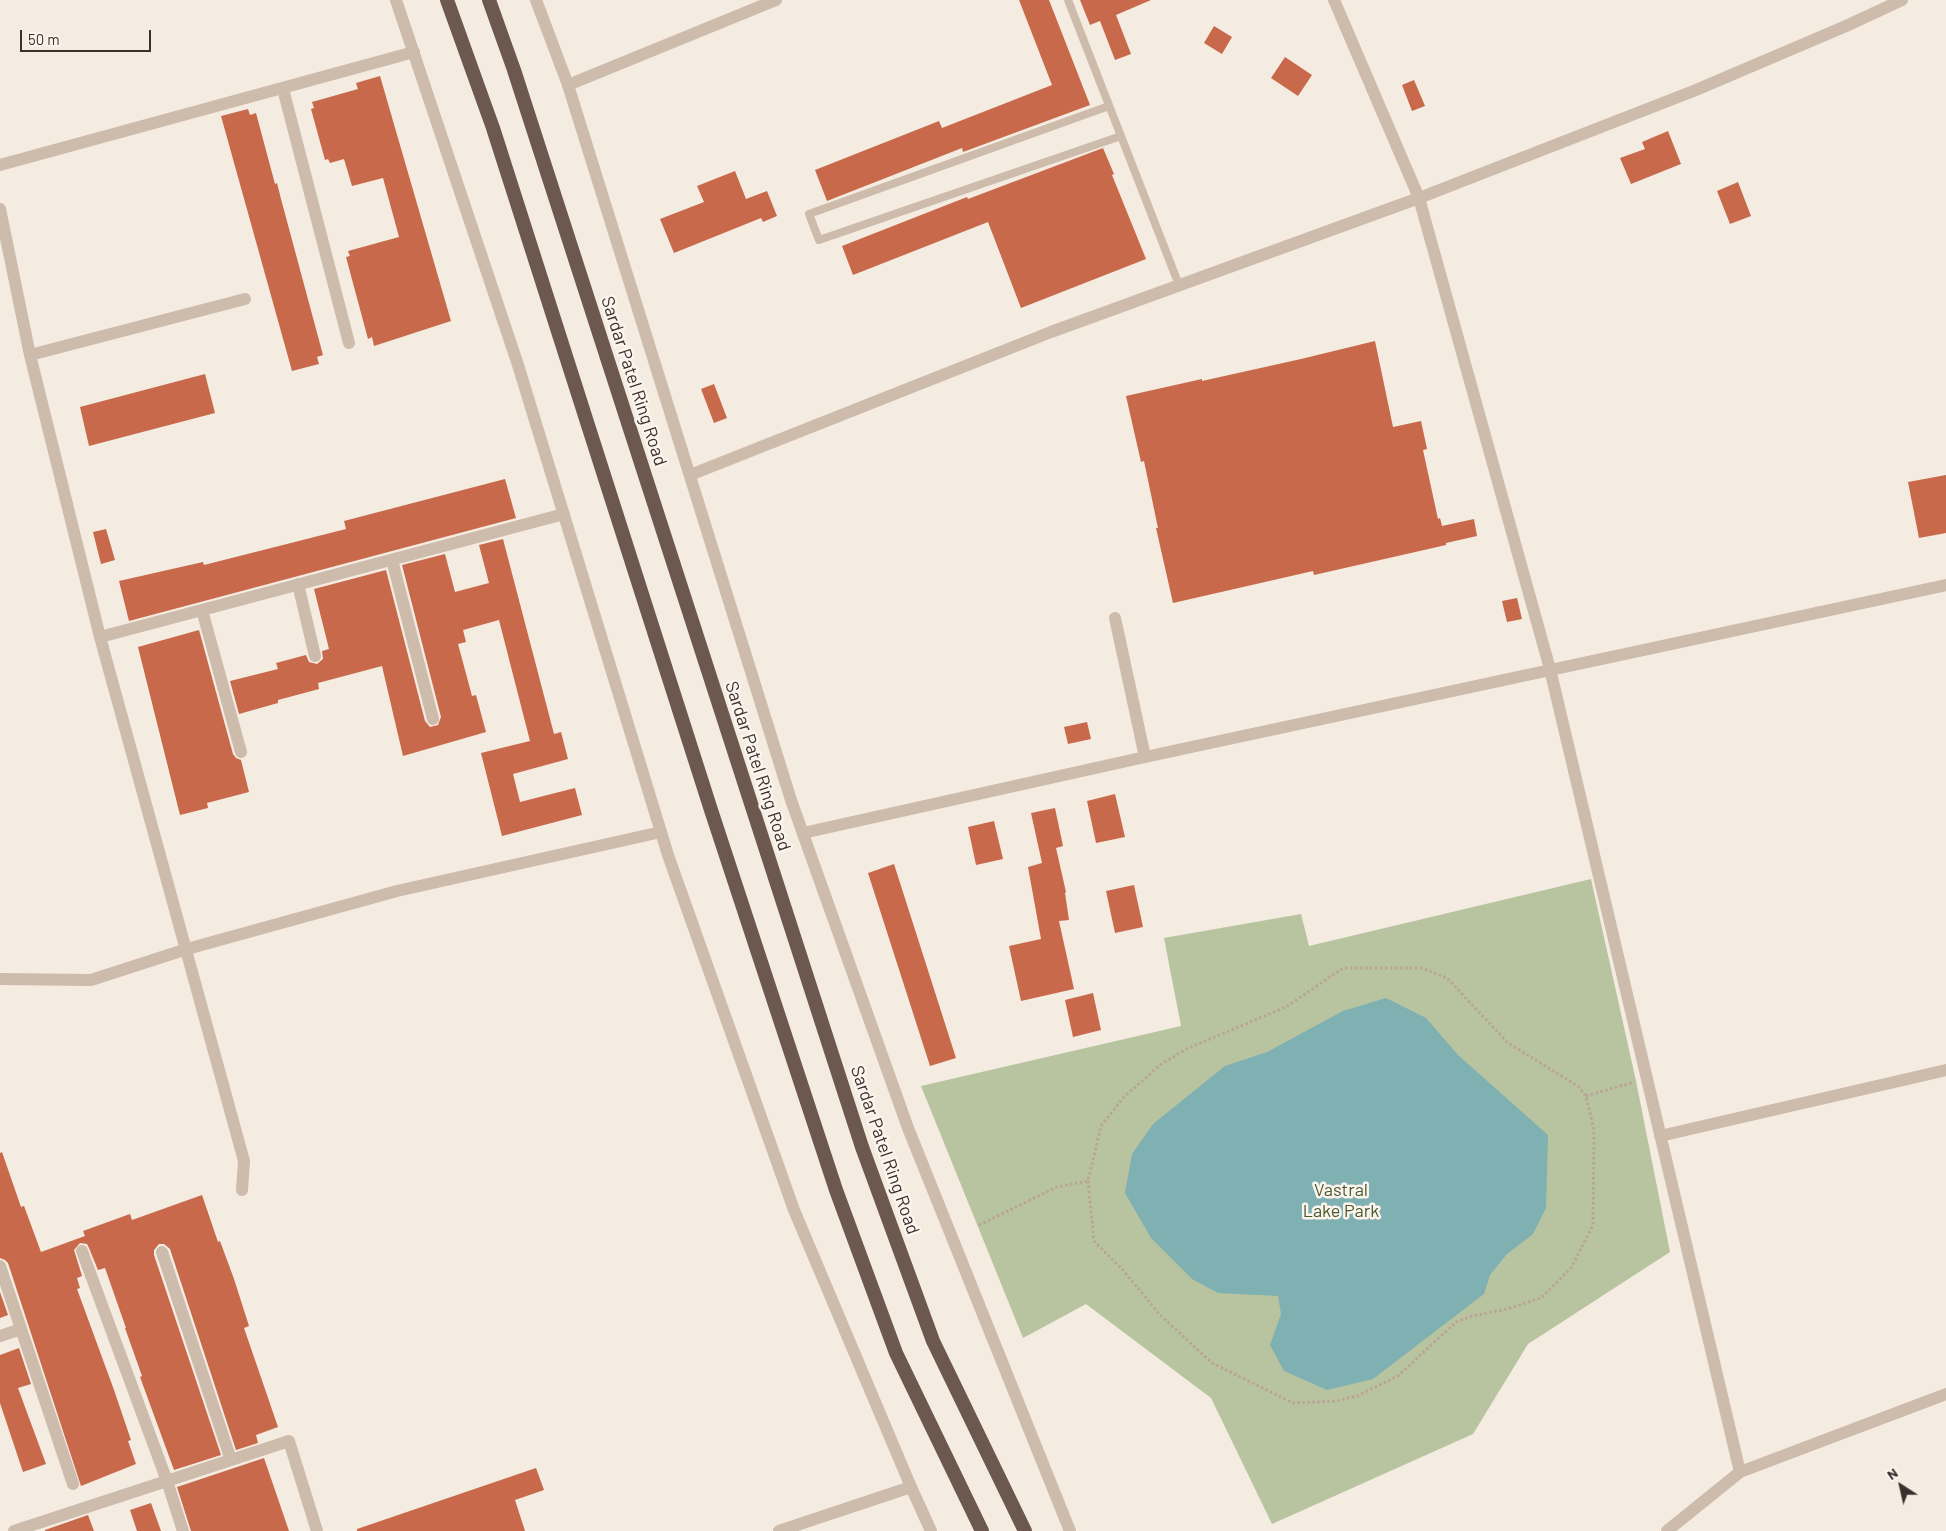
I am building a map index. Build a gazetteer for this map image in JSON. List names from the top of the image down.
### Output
{
  "streets": {
    "highway": ["Sardar Patel Ring Road"]
  },
  "parks": ["Vastral Lake Park"],
  "scale_bar": "50 m",
  "north": "top left"
}
